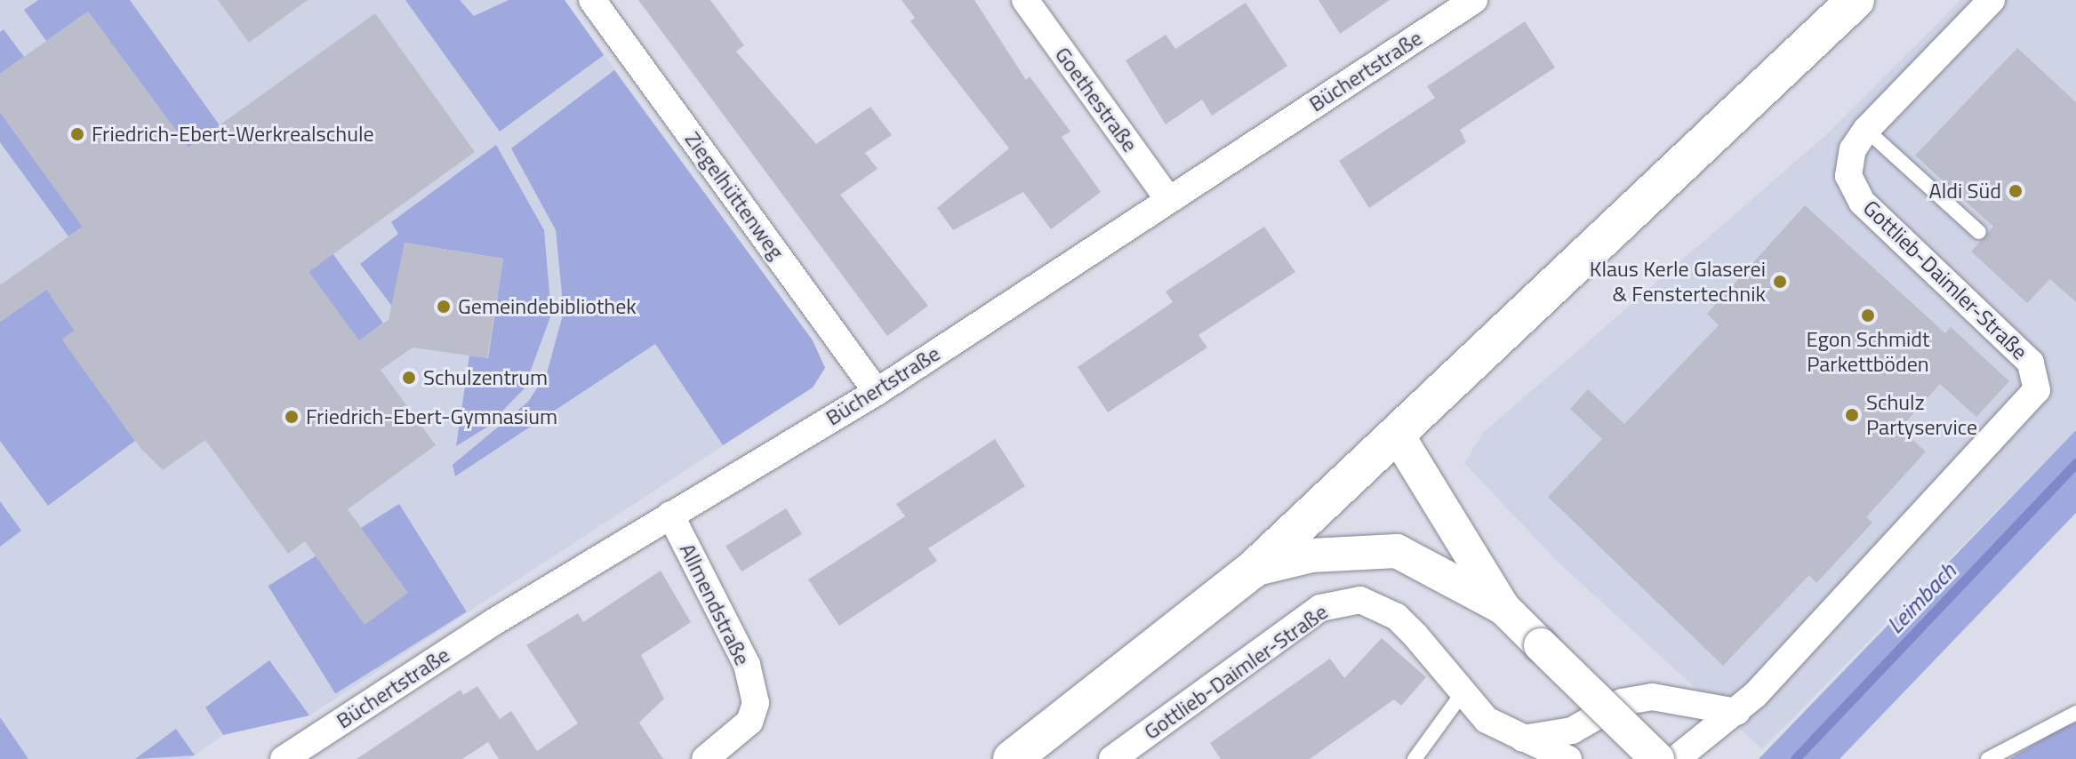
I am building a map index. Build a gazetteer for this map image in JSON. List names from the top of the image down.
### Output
{
  "streets": {
    "street": [
      "Büchertstraße",
      "Goethestraße",
      "Ziegelhüttenweg",
      "Gottlieb-Daimler-Straße",
      "Allmendstraße"
    ]
  },
  "crossings": [
    ["Büchertstraße", "Goethestraße"],
    ["Büchertstraße", "Ziegelhüttenweg"],
    ["Büchertstraße", "Allmendstraße"]
  ],
  "water": ["Leimbach"],
  "places": [
    "Friedrich-Ebert-Werkrealschule",
    "Aldi Süd",
    "Klaus Kerle Glaserei & Fenstertechnik",
    "Gemeindebibliothek",
    "Egon Schmidt Parkettböden",
    "Schulzentrum",
    "Schulz Partyservice",
    "Friedrich-Ebert-Gymnasium"
  ]
}
